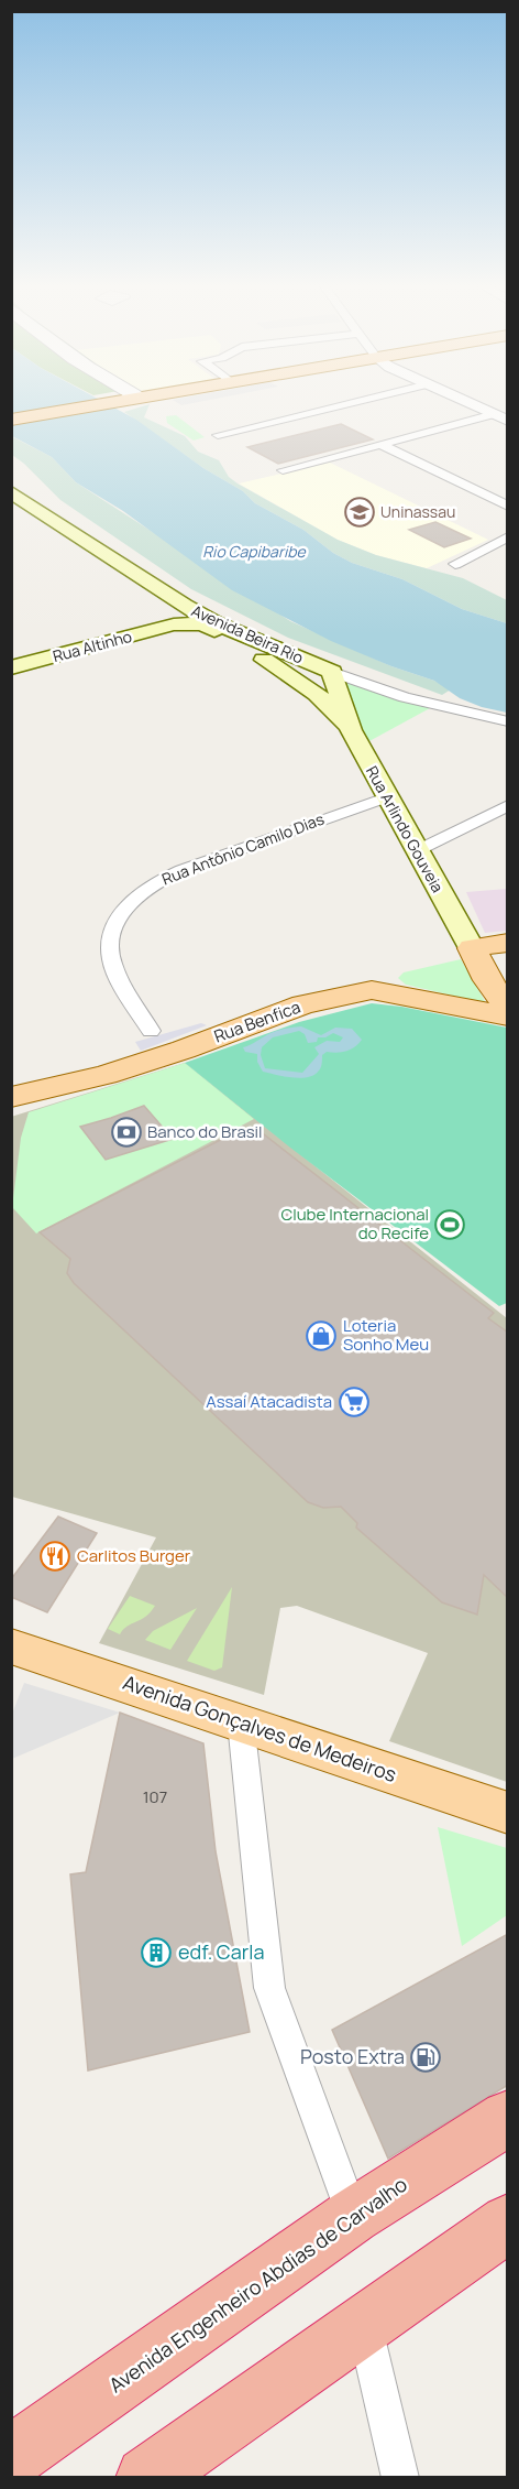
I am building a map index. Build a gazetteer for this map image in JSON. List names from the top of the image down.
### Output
{
  "streets": {
    "highway": ["Avenida Engenheiro Abdias de Carvalho"],
    "main road": [
      "Avenida Beira Rio",
      "Rua Altinho",
      "Rua Arlindo Gouveia",
      "Rua Benfica",
      "Avenida Gonçalves de Medeiros"
    ],
    "street": ["Rua Antônio Camilo Dias"]
  },
  "crossings": [
    ["Avenida Beira Rio", "Rua Arlindo Gouveia"],
    ["Rua Altinho", "Rua Arlindo Gouveia"],
    ["Rua Arlindo Gouveia", "Rua Antônio Camilo Dias"]
  ],
  "water": ["Rio Capibaribe"],
  "places": {
    "school or university": ["Uninassau"],
    "bank": ["Banco do Brasil"],
    "sports": ["Clube Internacional do Recife"],
    "shop": ["Loteria Sonho Meu"],
    "supermarket": ["Assaí Atacadista"],
    "restaurant": ["Carlitos Burger"],
    "building": ["edf. Carla"],
    "fuel station": ["Posto Extra"]
  },
  "house_numbers": ["107"]
}
